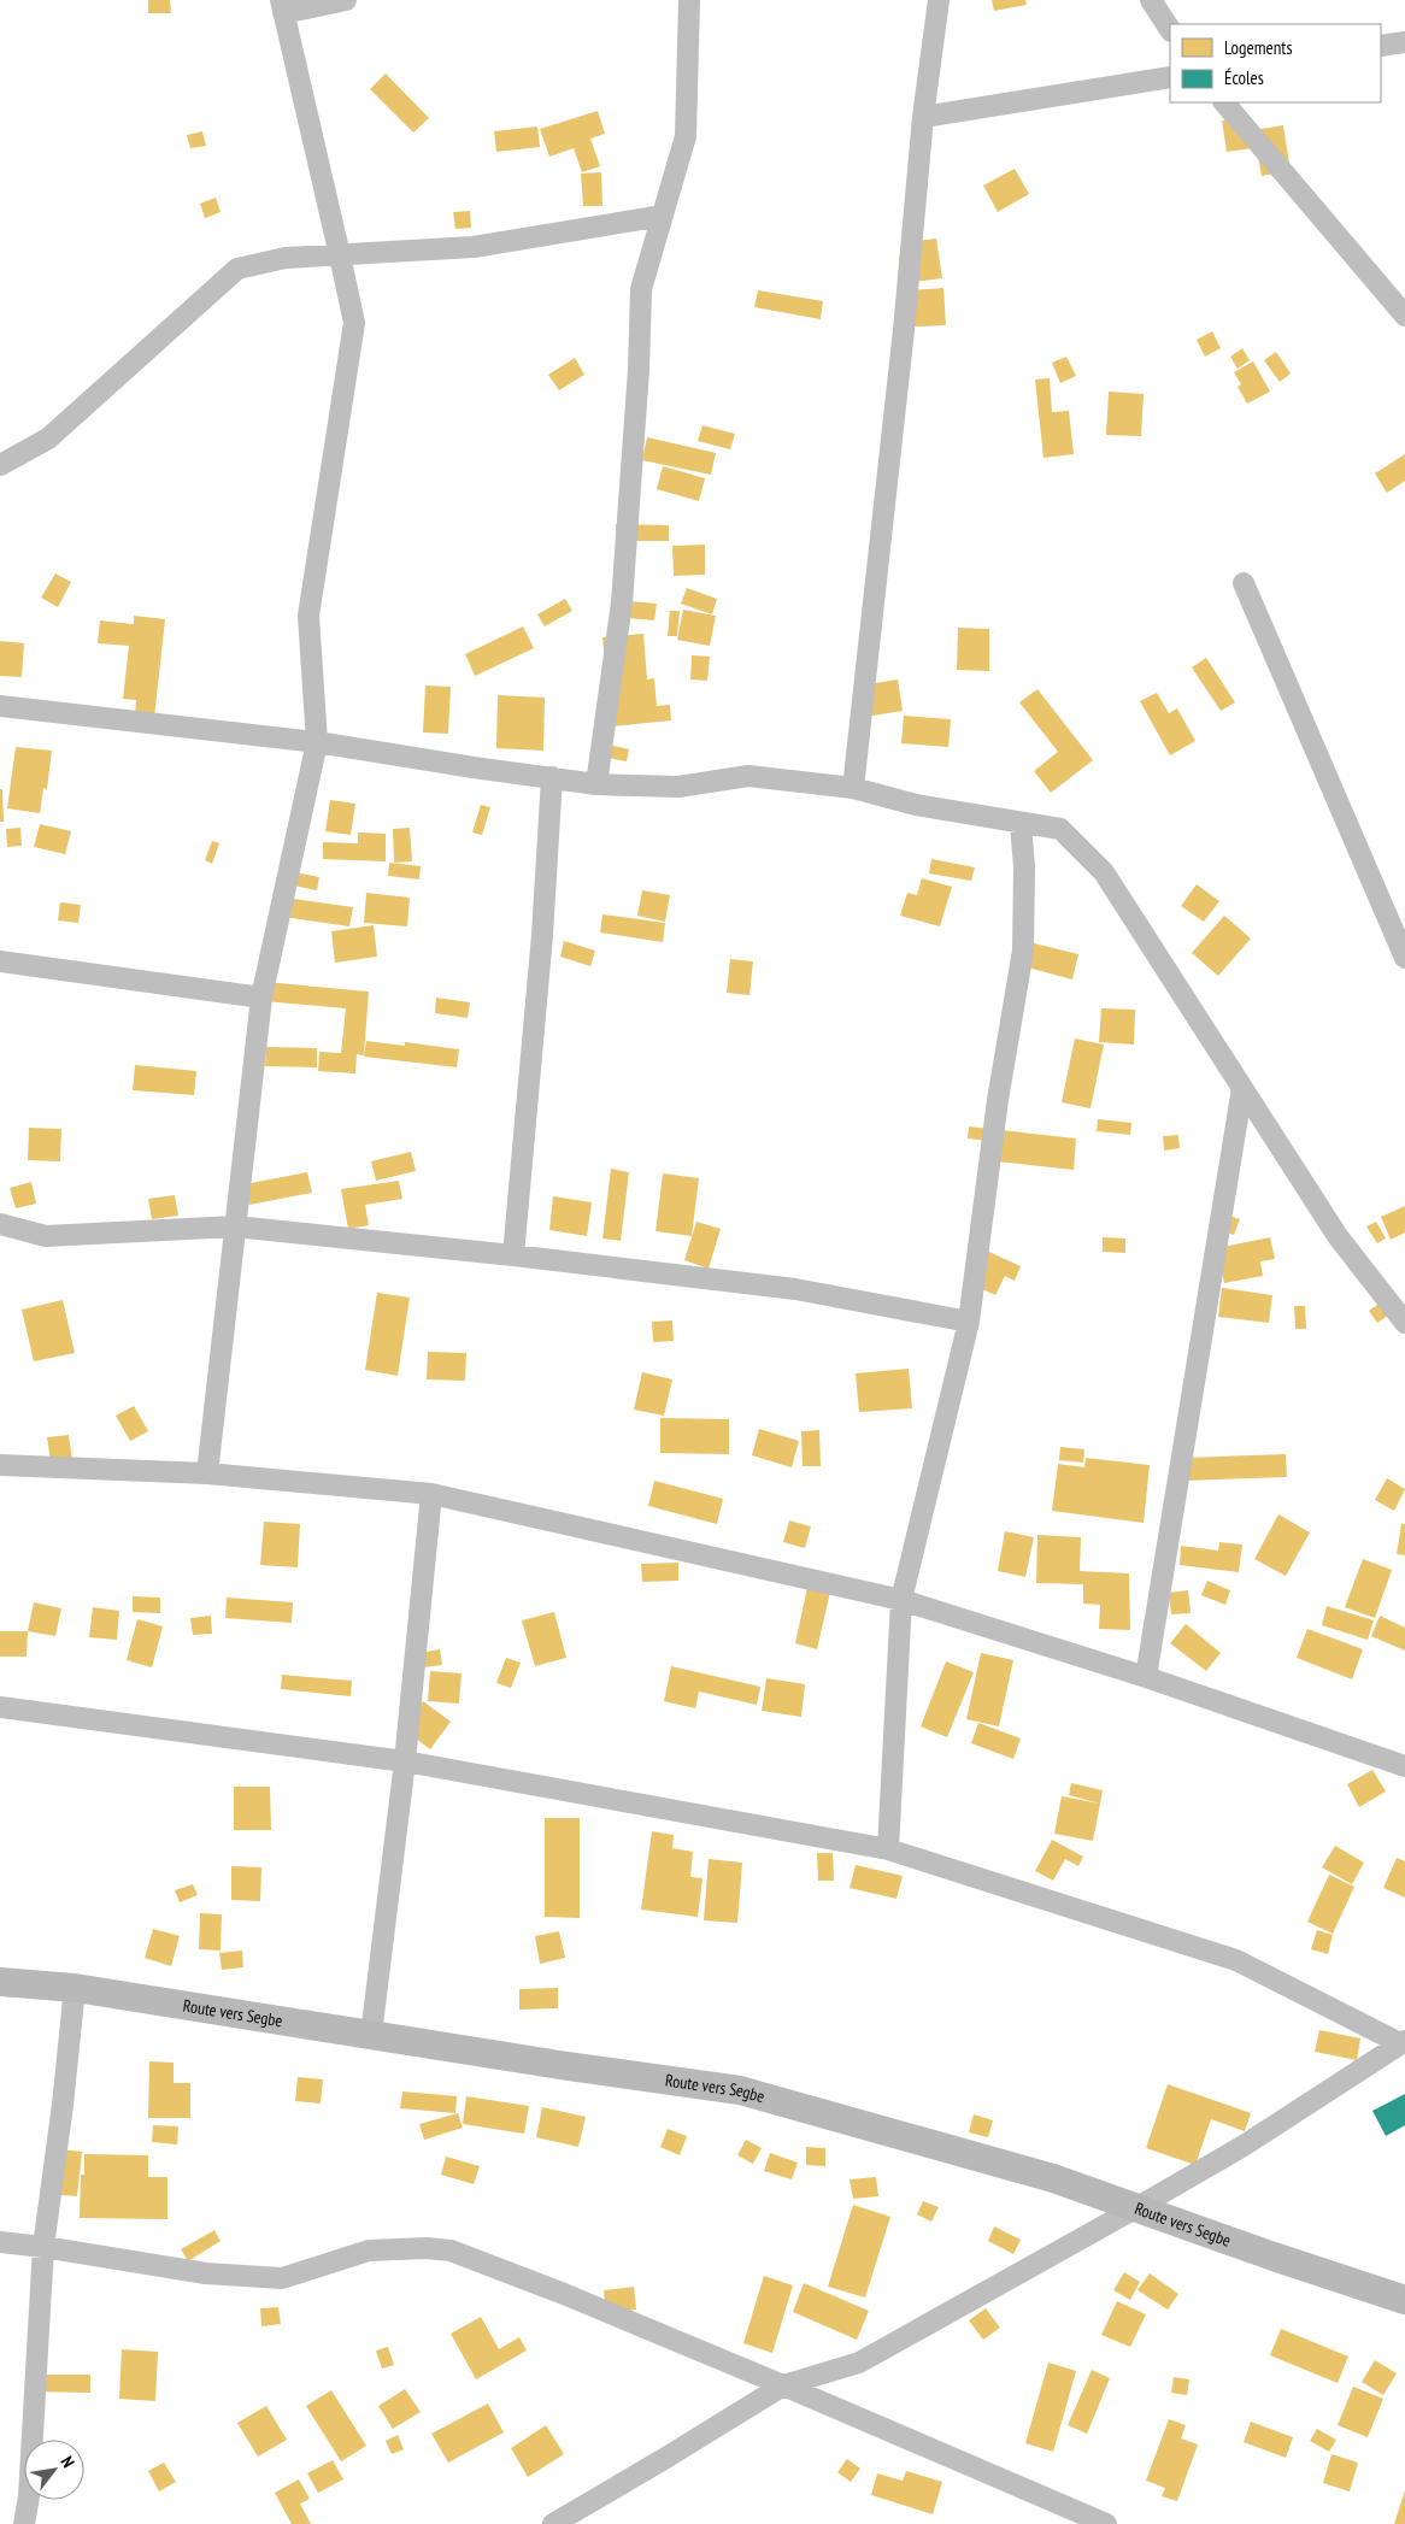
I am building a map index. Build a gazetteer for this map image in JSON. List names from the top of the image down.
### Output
{
  "streets": {
    "main road": ["Route vers Segbe"]
  },
  "legend": ["Logements", "Écoles"],
  "north": "top right"
}
